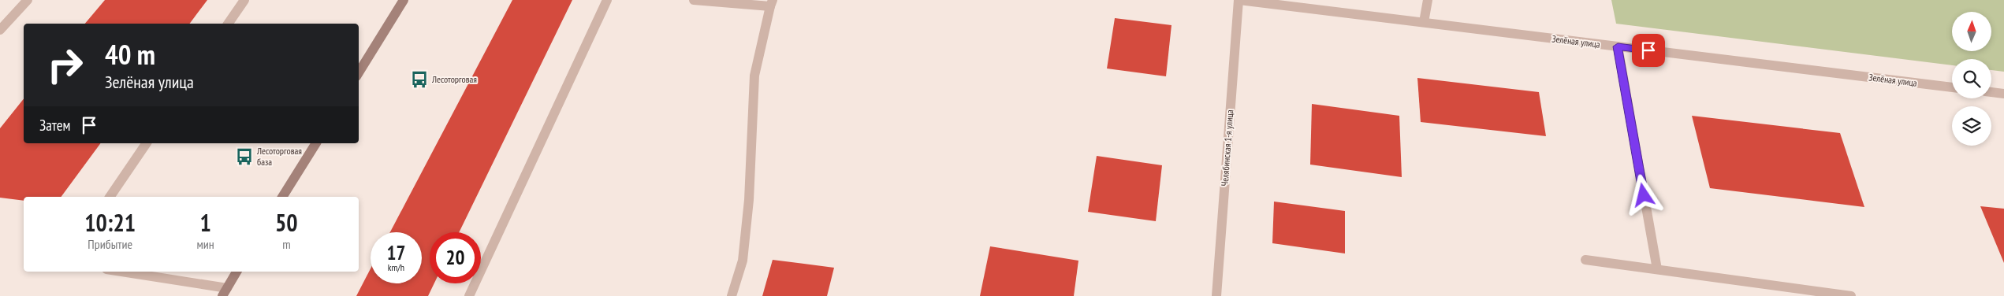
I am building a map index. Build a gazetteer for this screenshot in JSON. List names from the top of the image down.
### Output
{
  "streets": {
    "street": ["Зелёная улица", "Челябинская 1-я улица"]
  },
  "crossings": [
    ["Зелёная улица", "Челябинская 1-я улица"]
  ],
  "places": {
    "bus stop": ["Лесоторговая", "Лесоторговая база"]
  },
  "north": "top",
  "page": {
    "turn": ["40 m", "Зелёная улица"],
    "then": "Затем",
    "eta": [
      "10:21",
      "Прибытие",
      "1",
      "мин",
      "50",
      "m"
    ],
    "speed": "17 km/h",
    "limit": "20"
  }
}
